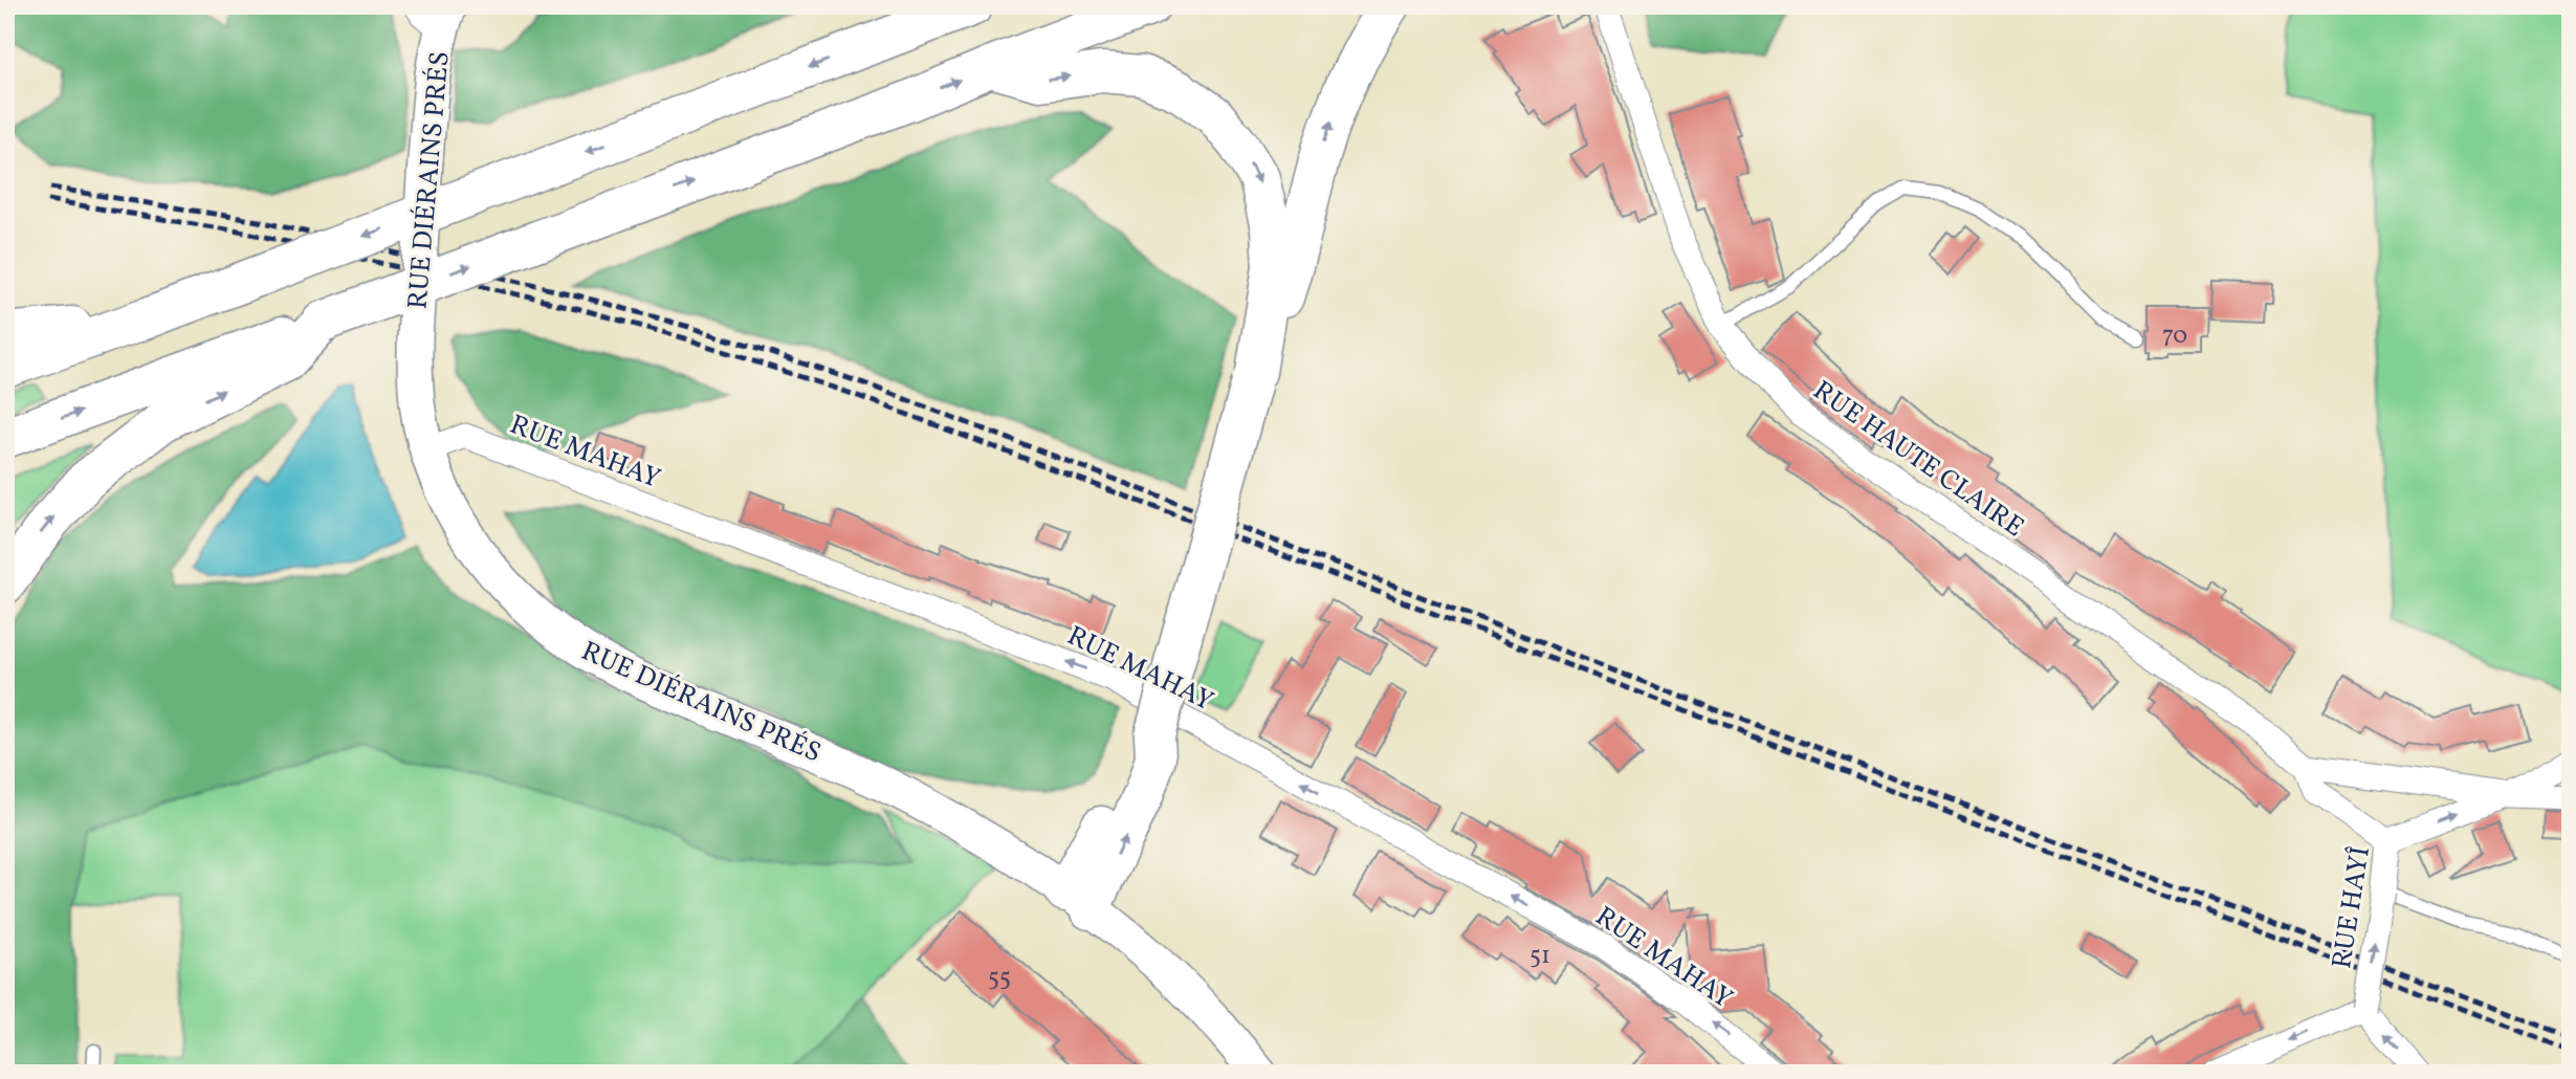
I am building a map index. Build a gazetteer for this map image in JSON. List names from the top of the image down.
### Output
{
  "streets": {
    "main road": ["RUE DIÉRAINS PRÉS"],
    "street": ["RUE MAHAY", "RUE HAUTE CLAIRE", "RUE HAYÎ"]
  },
  "crossings": [
    ["RUE DIÉRAINS PRÉS", "RUE MAHAY"],
    ["RUE HAUTE CLAIRE", "RUE HAYÎ"]
  ],
  "one_way": ["RUE MAHAY"],
  "house_numbers": ["70", "51", "55"]
}
